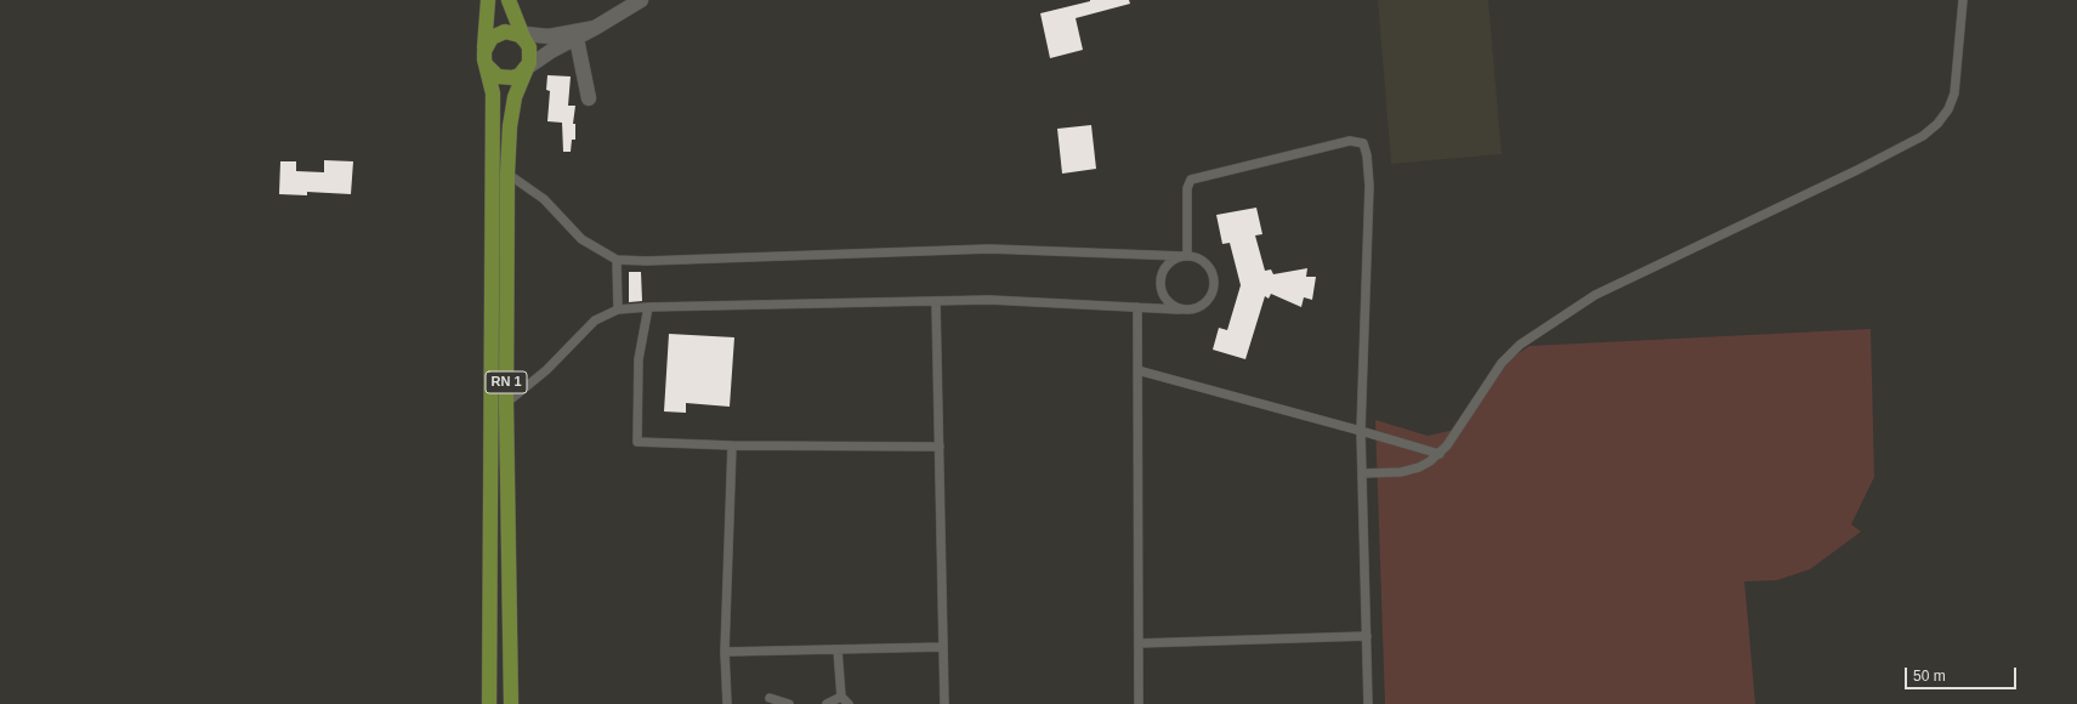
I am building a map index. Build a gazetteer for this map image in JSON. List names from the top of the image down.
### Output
{
  "streets": {
    "main road": ["RN 1"]
  },
  "scale_bar": "50 m"
}
